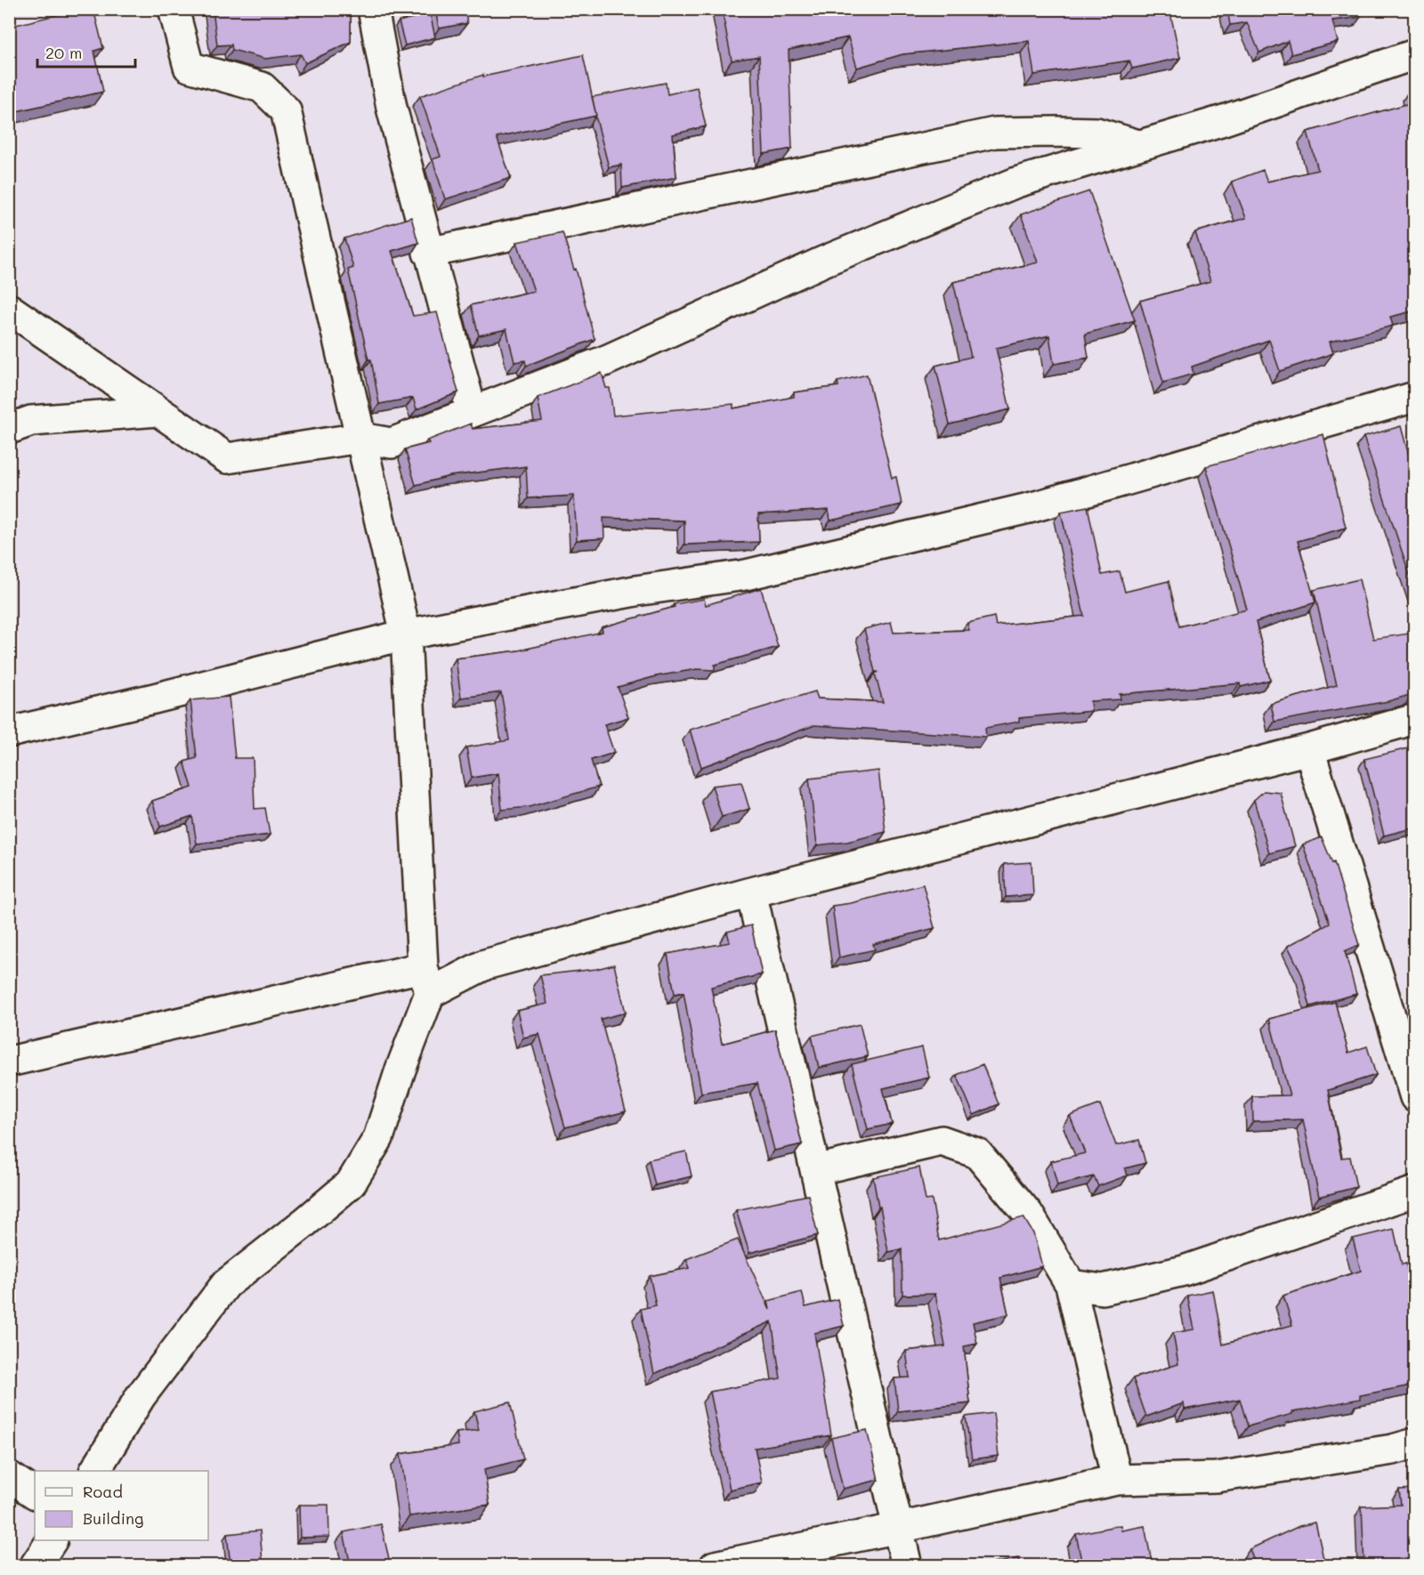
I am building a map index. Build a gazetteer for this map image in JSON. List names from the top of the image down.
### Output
{
  "legend": ["Road", "Building"],
  "scale_bar": "20 m"
}
